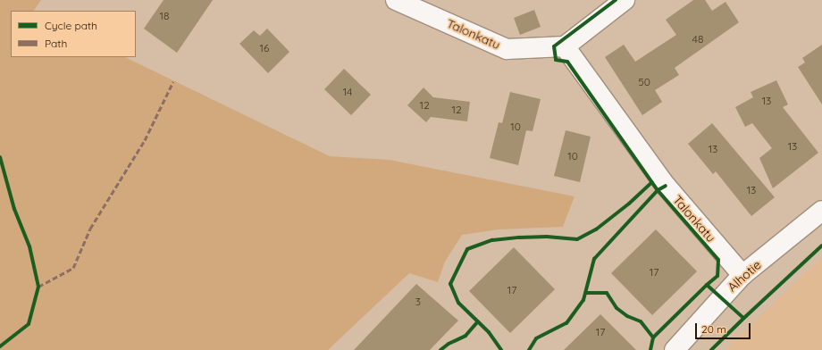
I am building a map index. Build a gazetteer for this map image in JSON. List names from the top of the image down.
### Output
{
  "streets": {
    "street": ["Talonkatu", "Alhotie"]
  },
  "crossings": [
    ["Talonkatu", "Alhotie"]
  ],
  "house_numbers": [
    "18",
    "48",
    "16",
    "50",
    "14",
    "13",
    "12",
    "12",
    "10",
    "13",
    "13",
    "10",
    "13",
    "17",
    "17",
    "3",
    "17"
  ],
  "legend": ["Cycle path", "Path"],
  "scale_bar": "20 m"
}
